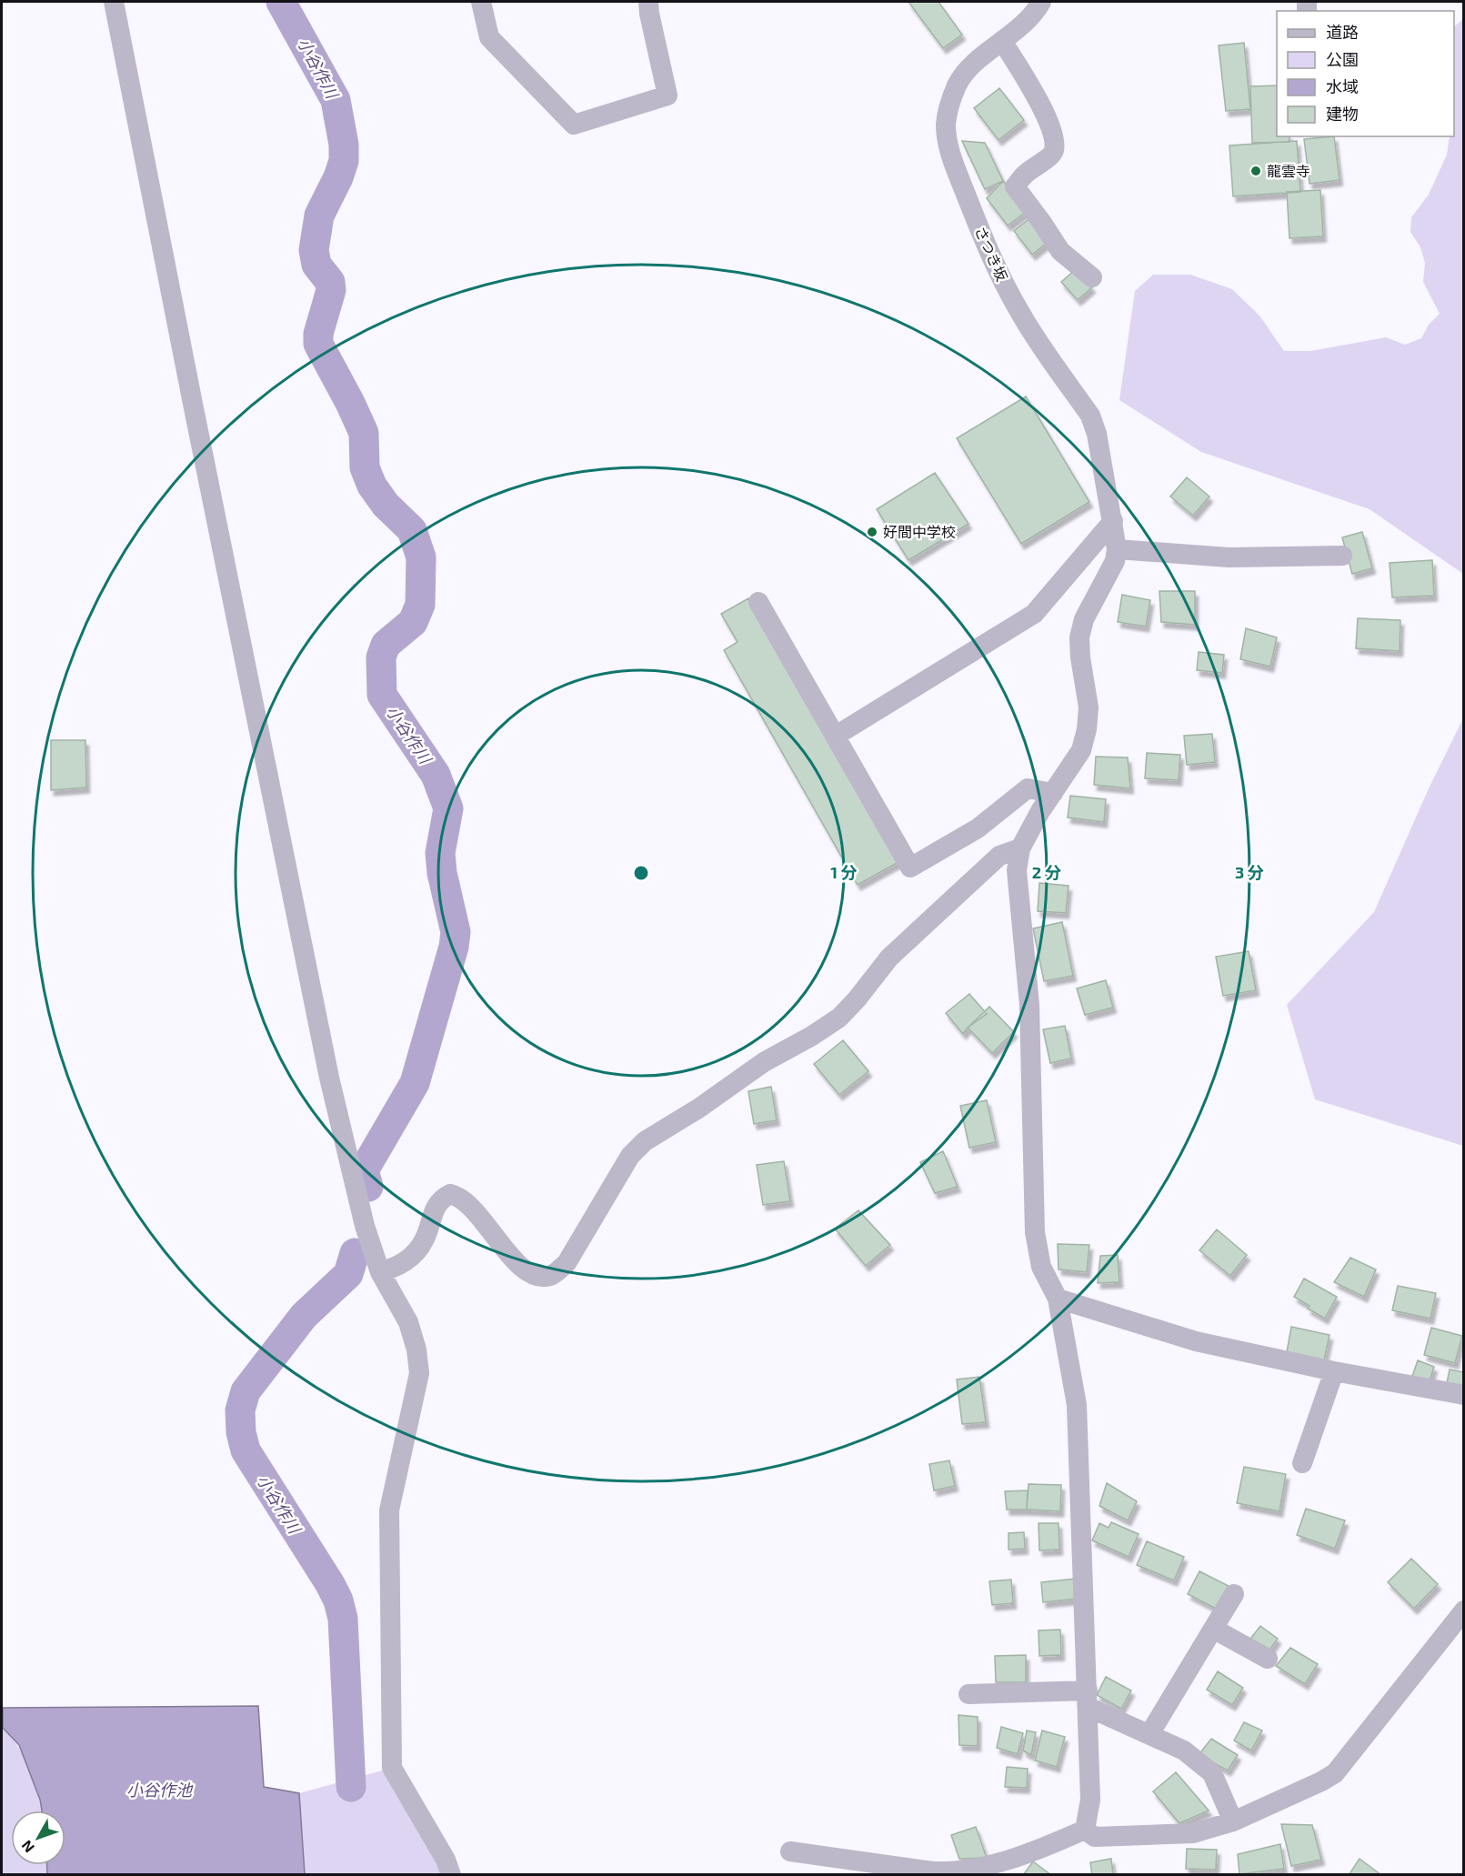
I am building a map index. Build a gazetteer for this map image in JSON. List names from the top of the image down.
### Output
{
  "streets": {
    "street": ["さつき坂"]
  },
  "water": ["小谷作川", "小谷作池"],
  "places": ["龍雲寺", "好間中学校"],
  "legend": [
    "道路",
    "公園",
    "水域",
    "建物"
  ],
  "north": "bottom left",
  "rings": ["1 分", "2 分", "3 分"]
}
